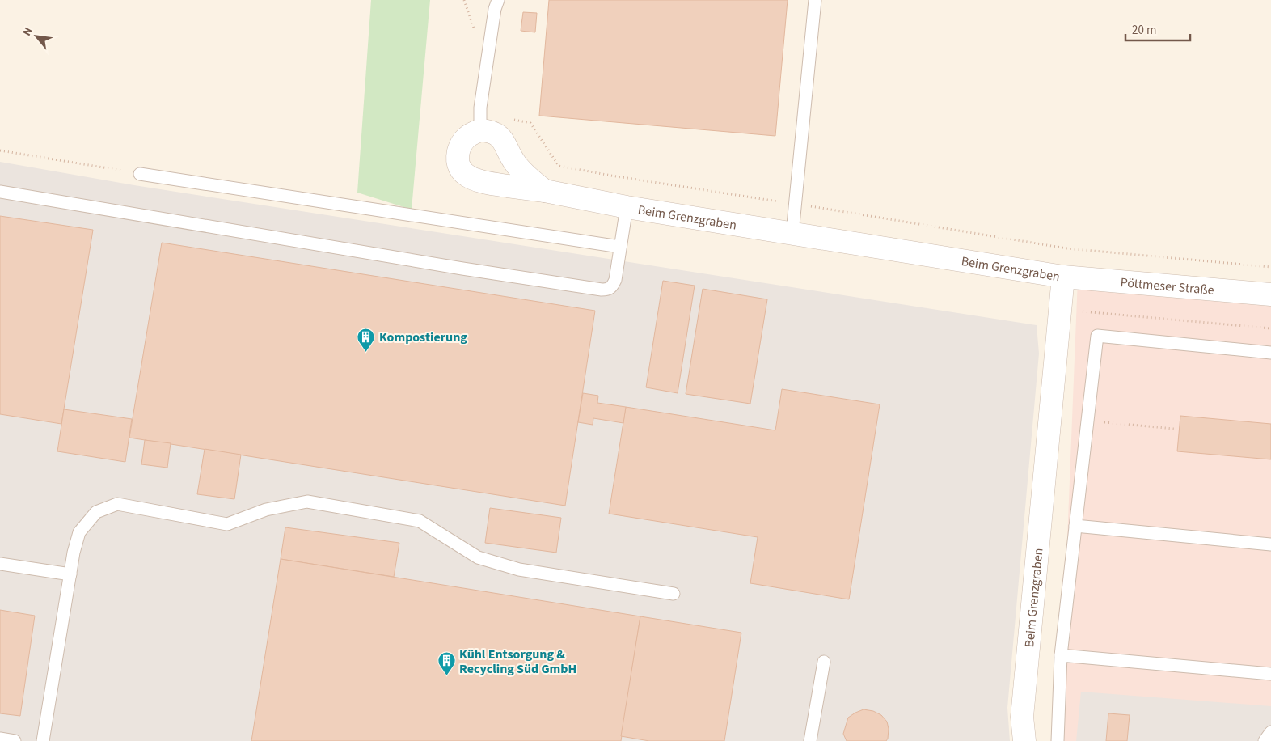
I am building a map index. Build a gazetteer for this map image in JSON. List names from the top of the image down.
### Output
{
  "streets": {
    "street": ["Beim Grenzgraben", "Pöttmeser Straße"]
  },
  "crossings": [
    ["Beim Grenzgraben", "Pöttmeser Straße"]
  ],
  "places": {
    "building": ["Kompostierung", "Kühl Entsorgung & Recycling Süd GmbH"]
  },
  "scale_bar": "20 m",
  "north": "top left"
}
